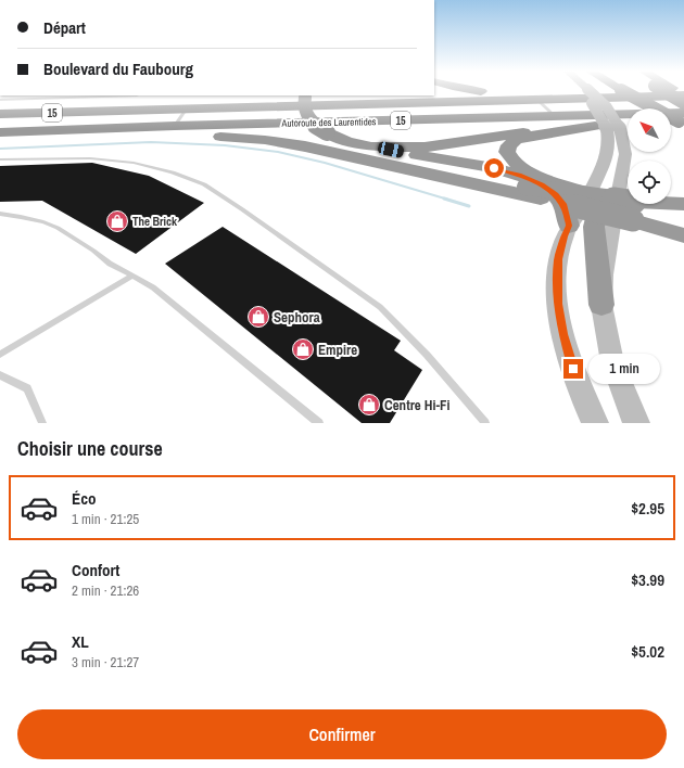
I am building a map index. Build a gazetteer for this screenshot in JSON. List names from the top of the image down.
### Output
{
  "streets": {
    "highway": ["15", "Autoroute des Laurentides"]
  },
  "places": {
    "shop": [
      "The Brick",
      "Sephora",
      "Empire",
      "Centre Hi-Fi"
    ]
  },
  "north": "top left",
  "page": {
    "banner": ["Départ", "Boulevard du Faubourg"],
    "bubble": "1 min",
    "heading": "Choisir une course",
    "list": [
      {
        "name": "Éco",
        "note": "1 min · 21:25",
        "value": "$2.95"
      },
      {
        "name": "Confort",
        "note": "2 min · 21:26",
        "value": "$3.99"
      },
      {
        "name": "XL",
        "note": "3 min · 21:27",
        "value": "$5.02"
      }
    ],
    "buttons": "Confirmer"
  }
}
